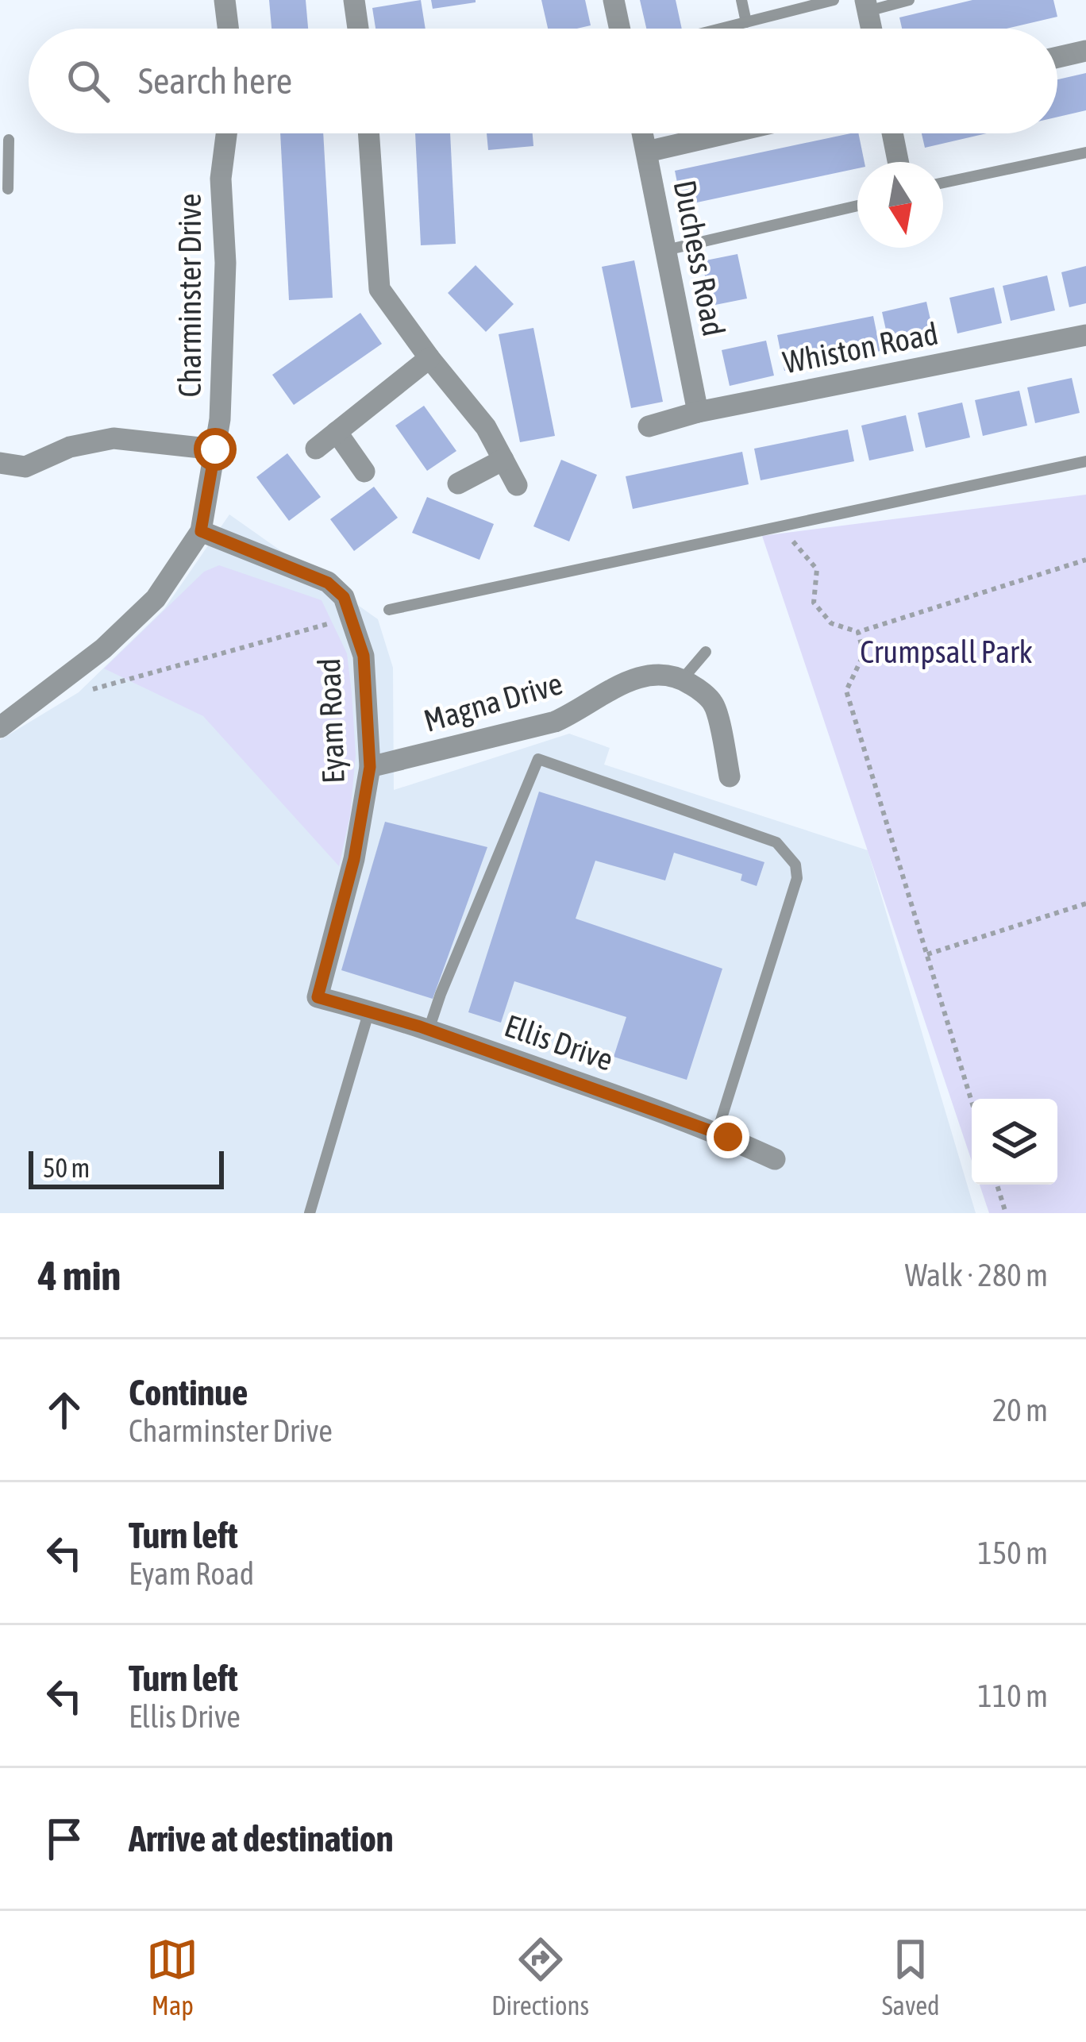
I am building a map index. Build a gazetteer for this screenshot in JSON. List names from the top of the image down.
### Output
{
  "streets": {
    "street": [
      "Duchess Road",
      "Charminster Drive",
      "Whiston Road",
      "Magna Drive",
      "Eyam Road",
      "Ellis Drive"
    ]
  },
  "crossings": [
    ["Duchess Road", "Whiston Road"],
    ["Charminster Drive", "Eyam Road"],
    ["Magna Drive", "Eyam Road"],
    ["Eyam Road", "Ellis Drive"]
  ],
  "parks": ["Crumpsall Park"],
  "scale_bar": "50 m",
  "north": "bottom",
  "page": {
    "search": "Search here",
    "scale": "50 m",
    "heading": ["4 min", "Walk · 280 m"],
    "list": [
      ["Continue", "Charminster Drive", "20 m"],
      ["Turn left", "Eyam Road", "150 m"],
      ["Turn left", "Ellis Drive", "110 m"],
      "Arrive at destination"
    ],
    "nav": ["Map", "Directions", "Saved"]
  }
}
